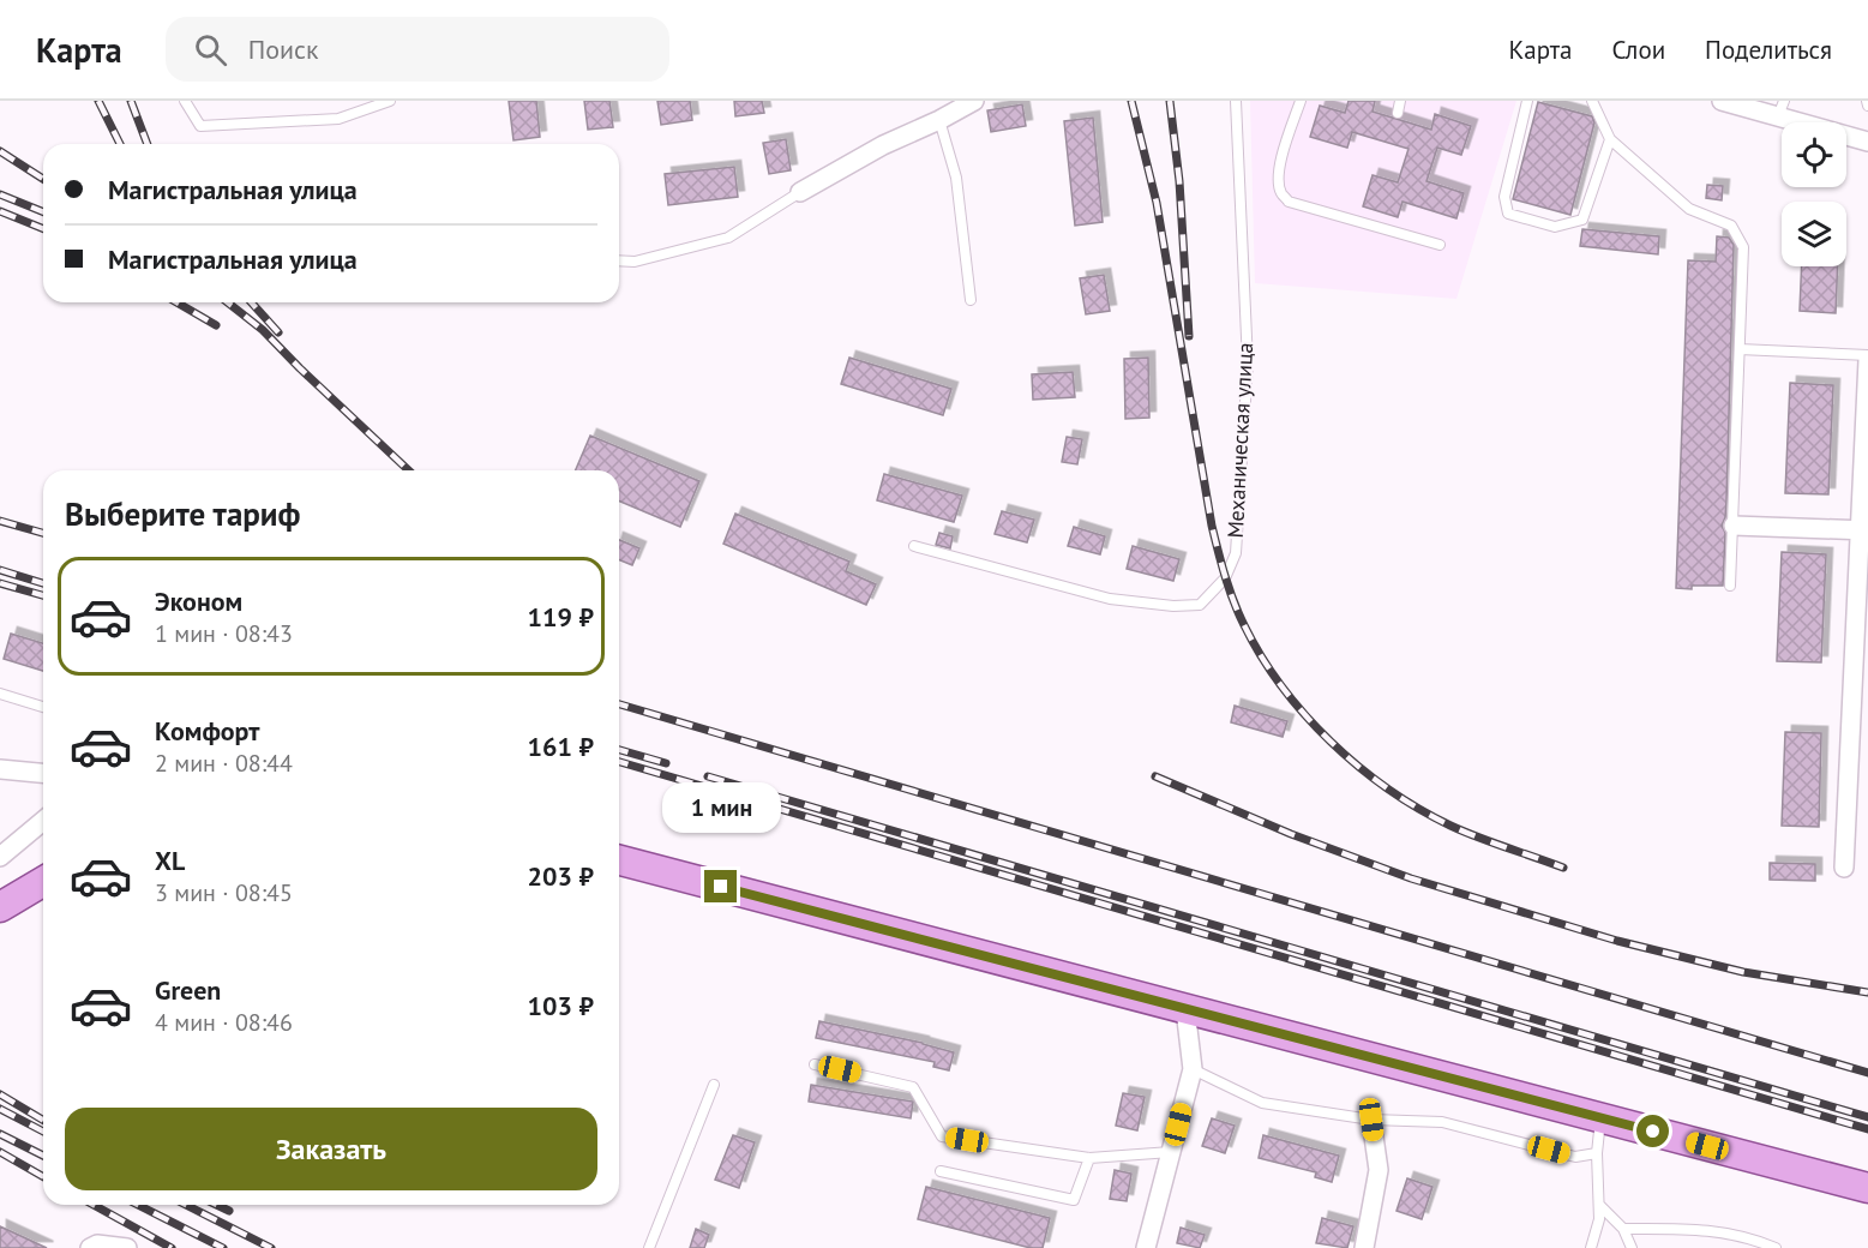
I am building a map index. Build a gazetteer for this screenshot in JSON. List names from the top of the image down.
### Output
{
  "streets": {
    "lane": ["Механическая улица"]
  },
  "page": {
    "header": "Карта",
    "search": "Поиск",
    "nav": ["Карта", "Слои", "Поделиться"],
    "banner": ["Магистральная улица", "Магистральная улица"],
    "heading": "Выберите тариф",
    "list": [
      {
        "name": "Эконом",
        "note": "1 мин · 08:43",
        "value": "119 ₽"
      },
      {
        "name": "Комфорт",
        "note": "2 мин · 08:44",
        "value": "161 ₽"
      },
      {
        "name": "XL",
        "note": "3 мин · 08:45",
        "value": "203 ₽"
      },
      {
        "name": "Green",
        "note": "4 мин · 08:46",
        "value": "103 ₽"
      }
    ],
    "bubble": "1 мин",
    "buttons": "Заказать"
  }
}
